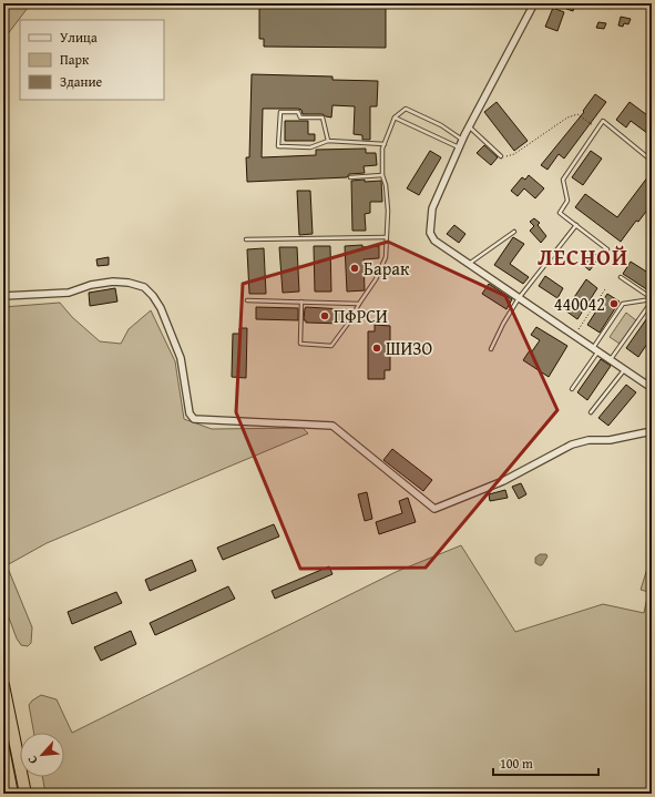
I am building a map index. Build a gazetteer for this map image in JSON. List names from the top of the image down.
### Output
{
  "districts": ["ЛЕСНОЙ"],
  "places": [
    "Барак",
    "440042",
    "ПФРСИ",
    "ШИЗО"
  ],
  "legend": ["Улица", "Парк", "Здание"],
  "scale_bar": "100 m",
  "north": "bottom left"
}
